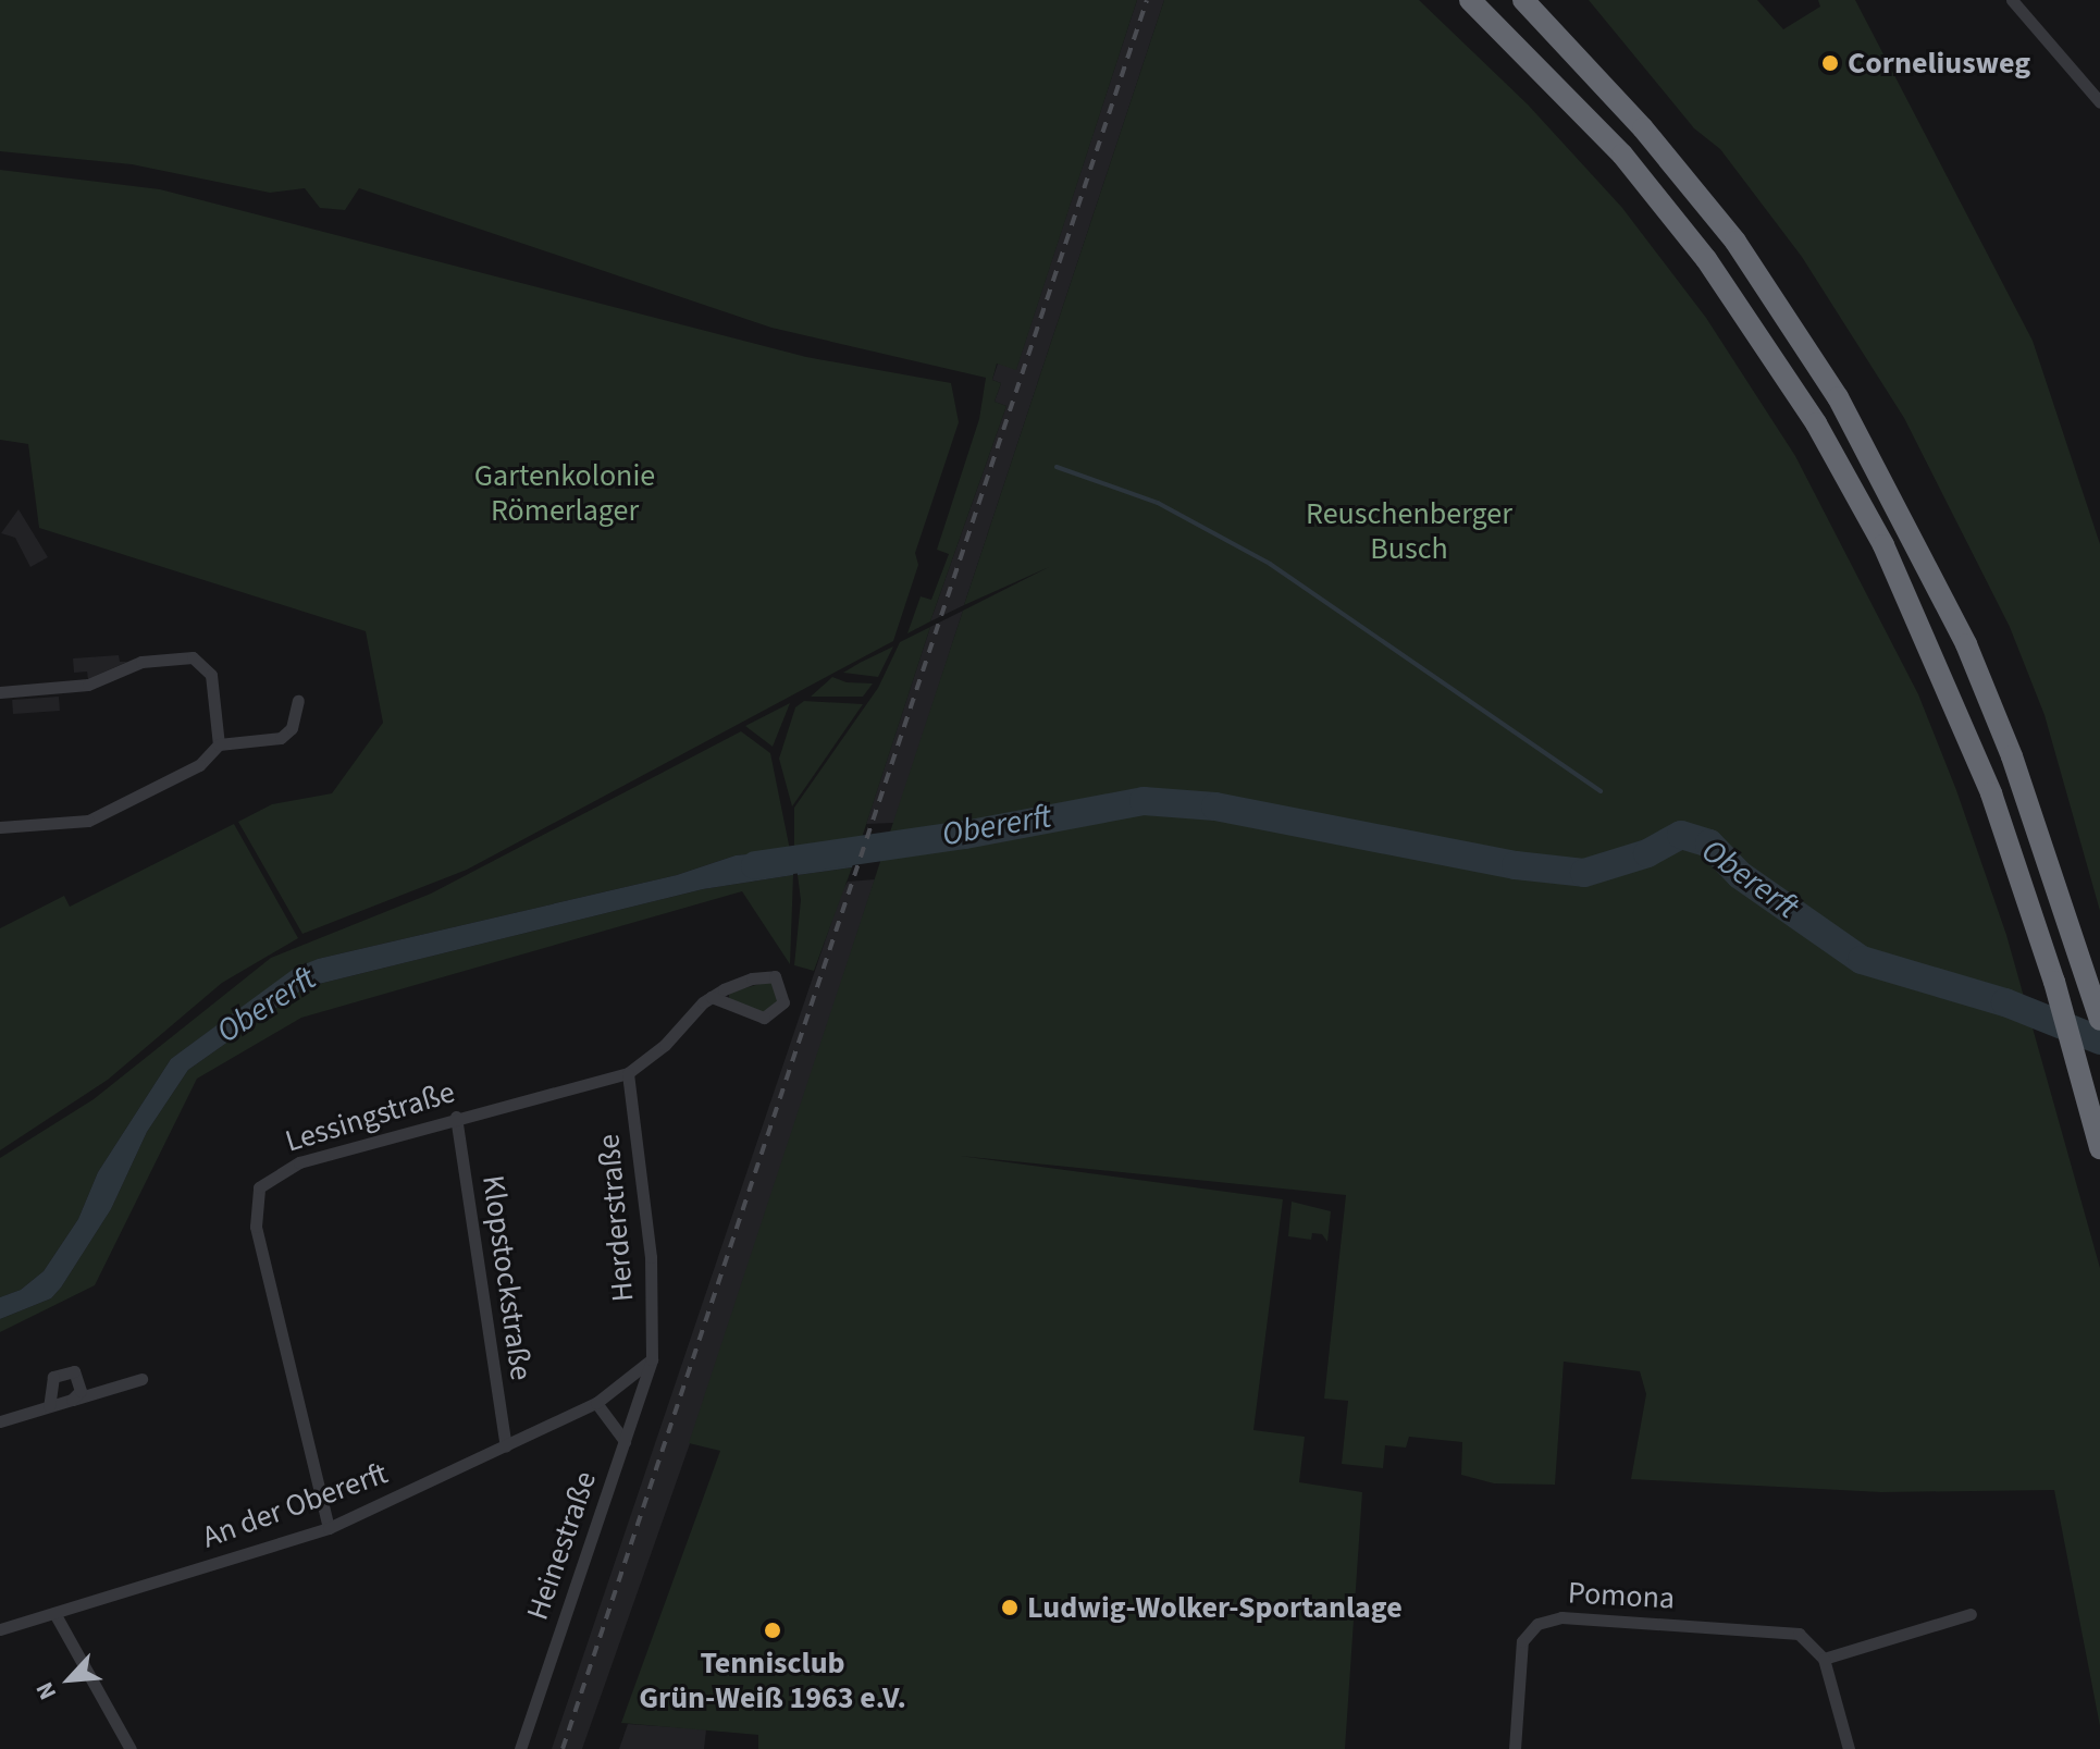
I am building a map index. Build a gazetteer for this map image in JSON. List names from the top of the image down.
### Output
{
  "streets": {
    "street": [
      "Lessingstraße",
      "Herderstraße",
      "Klopstockstraße",
      "An der Obererft",
      "Heinestraße",
      "Pomona"
    ]
  },
  "crossings": [
    ["Lessingstraße", "Herderstraße"],
    ["Lessingstraße", "Klopstockstraße"],
    ["Lessingstraße", "An der Obererft"],
    ["Herderstraße", "An der Obererft"],
    ["Herderstraße", "Heinestraße"],
    ["Klopstockstraße", "An der Obererft"],
    ["An der Obererft", "Heinestraße"]
  ],
  "water": ["Obererft"],
  "parks": ["Gartenkolonie Römerlager", "Reuschenberger Busch"],
  "places": ["Corneliusweg", "Ludwig-Wolker-Sportanlage", "Tennisclub Grün-Weiß 1963 e.V."],
  "north": "bottom left"
}
